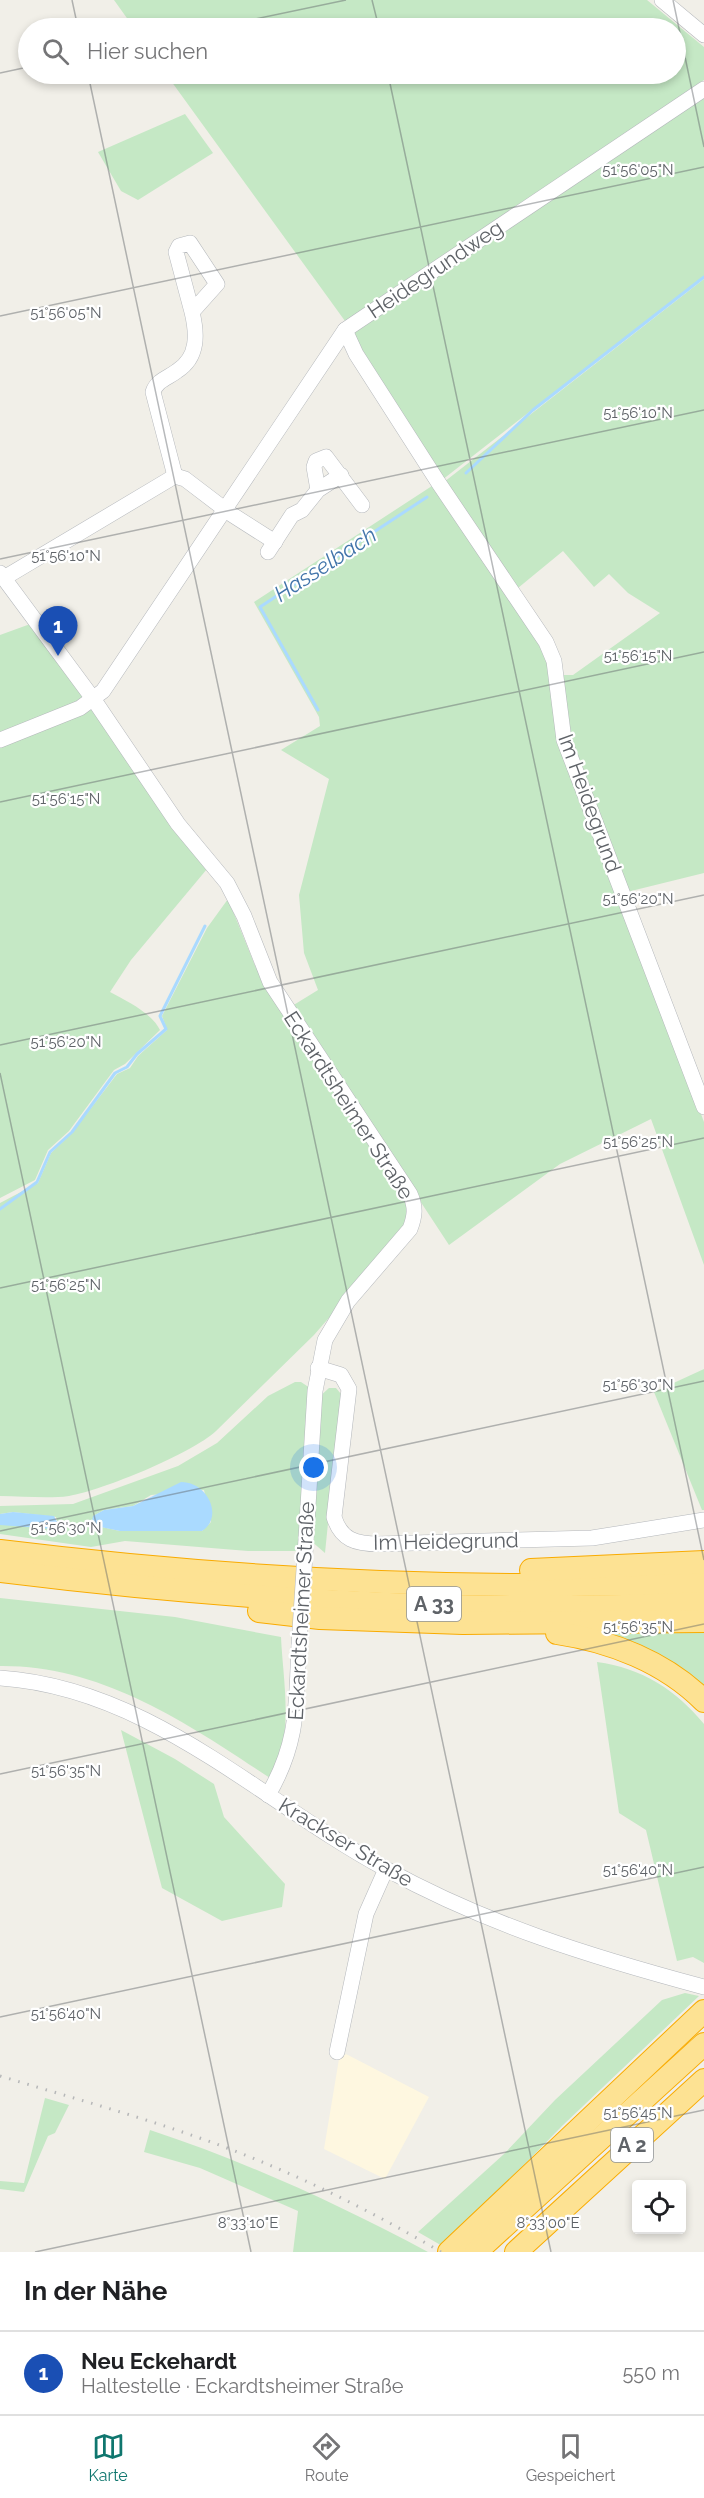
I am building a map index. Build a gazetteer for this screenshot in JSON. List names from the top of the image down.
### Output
{
  "streets": {
    "highway": ["A 33", "A 2"],
    "street": [
      "Heidegrundweg",
      "Im Heidegrund",
      "Eckardtsheimer Straße",
      "Krackser Straße"
    ]
  },
  "crossings": [
    ["Heidegrundweg", "Im Heidegrund"],
    ["Heidegrundweg", "Eckardtsheimer Straße"],
    ["Im Heidegrund", "Eckardtsheimer Straße"],
    ["Eckardtsheimer Straße", "Krackser Straße"]
  ],
  "water": ["Hasselbach"],
  "page": {
    "search": "Hier suchen",
    "pins": "1",
    "heading": "In der Nähe",
    "list": [
      {
        "mark": "1",
        "name": "Neu Eckehardt",
        "note": "Haltestelle · Eckardtsheimer Straße",
        "value": "550 m"
      }
    ],
    "nav": ["Karte", "Route", "Gespeichert"]
  },
  "coordinates": [
    "51°56'05\"N",
    "51°56'10\"N",
    "51°56'15\"N",
    "51°56'20\"N",
    "51°56'25\"N",
    "51°56'30\"N",
    "51°56'35\"N",
    "51°56'40\"N",
    "51°56'45\"N",
    "8°33'10\"E",
    "8°33'00\"E"
  ]
}
